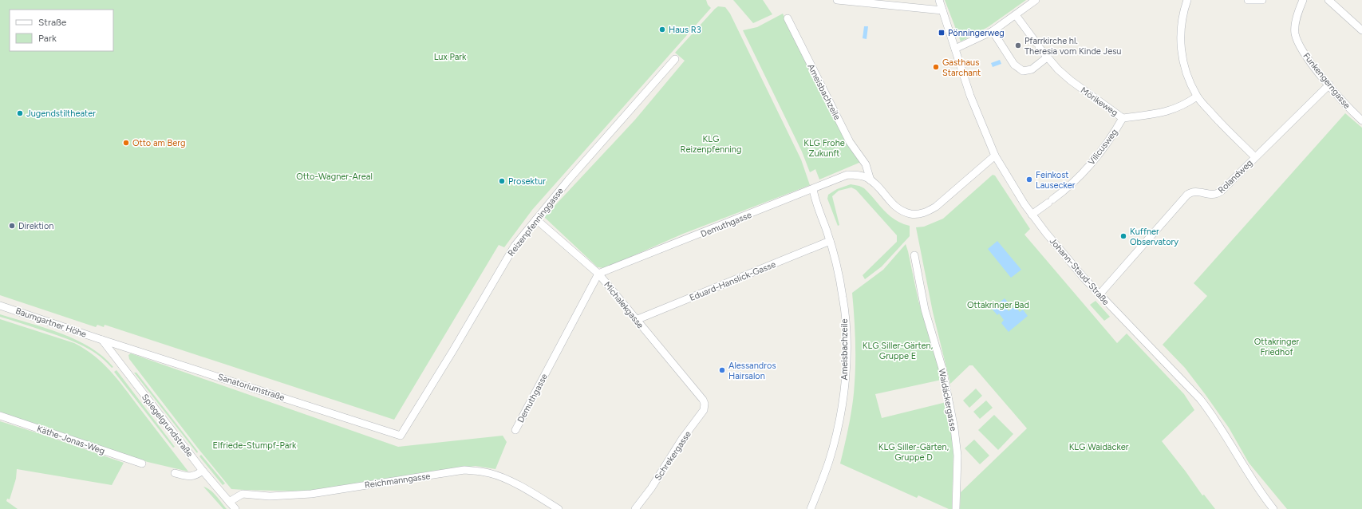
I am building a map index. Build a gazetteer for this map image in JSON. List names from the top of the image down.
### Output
{
  "streets": {
    "street": [
      "Funkengerngasse",
      "Ameisbachzeile",
      "Mörikeweg",
      "Vilicusweg",
      "Rolandweg",
      "Reizenpfenninggasse",
      "Demuthgasse",
      "Johann-Staud-Straße",
      "Eduard-Hanslick-Gasse",
      "Michalekgasse",
      "Baumgartner Höhe",
      "Sanatoriumstraße",
      "Waidäckergasse",
      "Spiegelgrundstraße",
      "Käthe-Jonas-Weg",
      "Schrekergasse",
      "Reichmanngasse"
    ]
  },
  "crossings": [
    ["Funkengerngasse", "Rolandweg"],
    ["Ameisbachzeile", "Demuthgasse"],
    ["Ameisbachzeile", "Eduard-Hanslick-Gasse"],
    ["Mörikeweg", "Vilicusweg"],
    ["Vilicusweg", "Johann-Staud-Straße"],
    ["Rolandweg", "Johann-Staud-Straße"],
    ["Reizenpfenninggasse", "Michalekgasse"],
    ["Reizenpfenninggasse", "Sanatoriumstraße"],
    ["Demuthgasse", "Michalekgasse"],
    ["Eduard-Hanslick-Gasse", "Michalekgasse"],
    ["Michalekgasse", "Schrekergasse"],
    ["Baumgartner Höhe", "Sanatoriumstraße"],
    ["Baumgartner Höhe", "Spiegelgrundstraße"],
    ["Sanatoriumstraße", "Spiegelgrundstraße"],
    ["Spiegelgrundstraße", "Reichmanngasse"]
  ],
  "parks": [
    "Lux Park",
    "KLG Reizenpfenning",
    "KLG Frohe Zukunft",
    "Otto-Wagner-Areal",
    "Ottakringer Bad",
    "Ottakringer Friedhof",
    "KLG Siller-Gärten, Gruppe E",
    "Elfriede-Stumpf-Park",
    "KLG Siller-Gärten, Gruppe D",
    "KLG Waidäcker"
  ],
  "places": {
    "other": [
      "Haus R3",
      "Pfarrkirche hl. Theresia vom Kinde Jesu",
      "Gasthaus Starchant",
      "Jugendstiltheater",
      "Otto am Berg",
      "Feinkost Lausecker",
      "Prosektur",
      "Direktion",
      "Kuffner Observatory",
      "Alessandros Hairsalon"
    ],
    "transit": ["Pönningerweg"]
  },
  "legend": ["Straße", "Park"]
}
